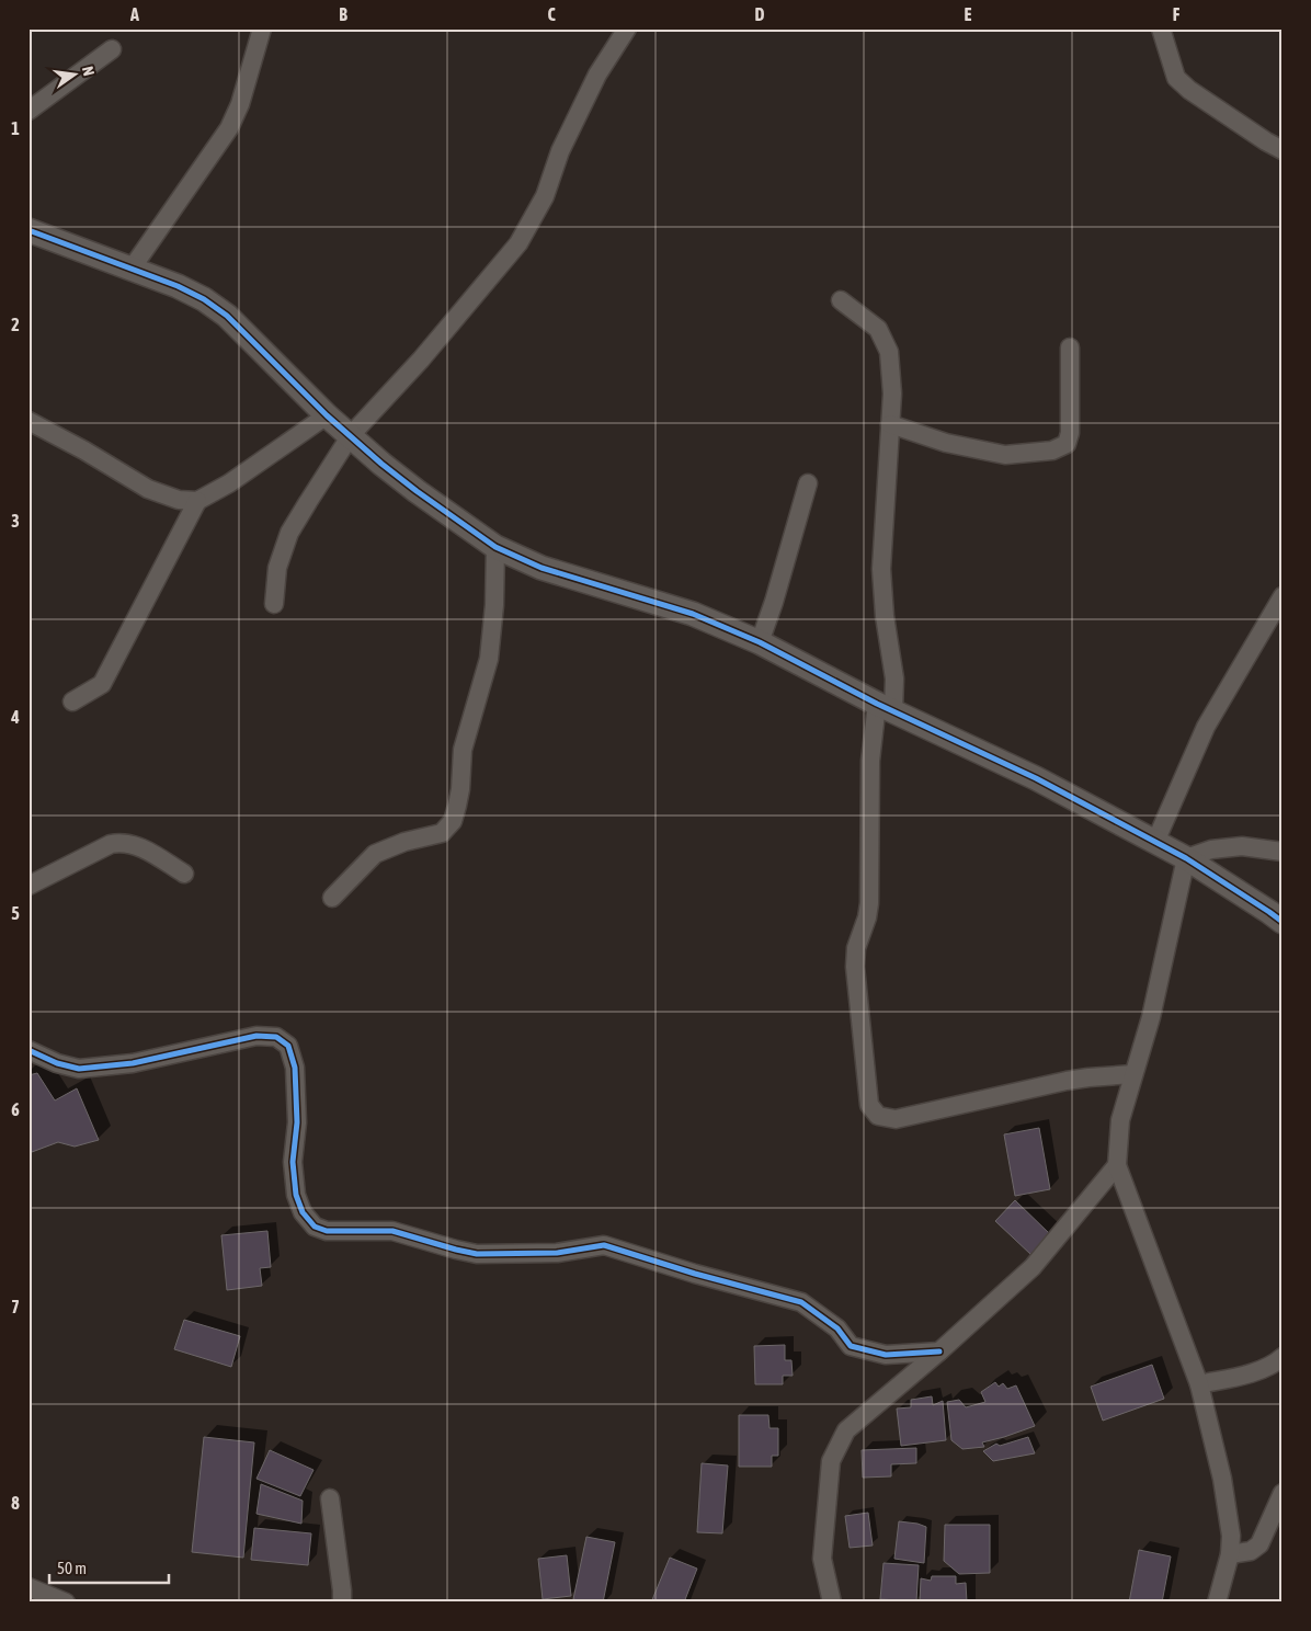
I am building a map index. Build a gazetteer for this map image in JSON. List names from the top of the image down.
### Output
{
  "scale_bar": "50 m",
  "north": "right",
  "grid": {
    "columns": [
      "A",
      "B",
      "C",
      "D",
      "E",
      "F"
    ],
    "rows": [
      "1",
      "2",
      "3",
      "4",
      "5",
      "6",
      "7",
      "8"
    ]
  }
}
